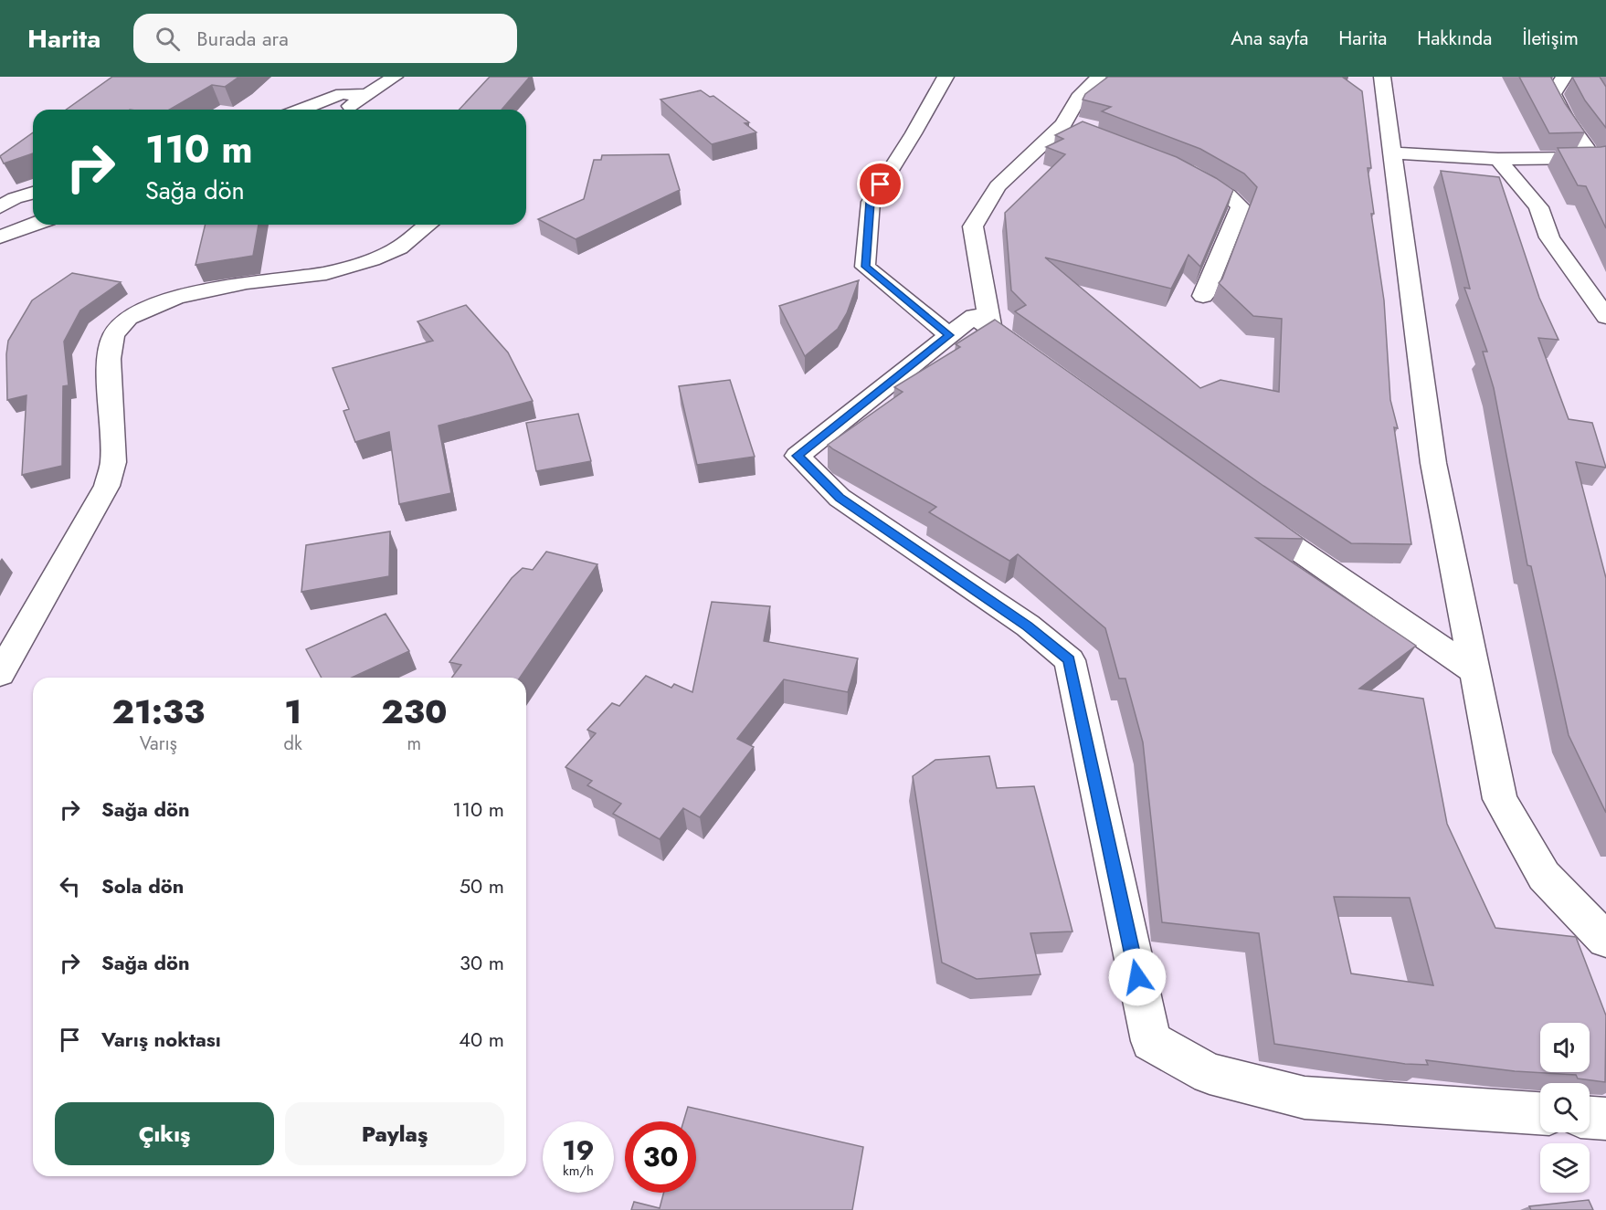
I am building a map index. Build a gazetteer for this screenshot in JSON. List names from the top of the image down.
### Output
{
  "page": {
    "header": "Harita",
    "search": "Burada ara",
    "nav": [
      "Ana sayfa",
      "Harita",
      "Hakkında",
      "İletişim"
    ],
    "turn": ["110 m", "Sağa dön"],
    "eta": [
      "21:33",
      "Varış",
      "1",
      "dk",
      "230",
      "m"
    ],
    "list": [
      {
        "name": "Sağa dön",
        "value": "110 m"
      },
      {
        "name": "Sola dön",
        "value": "50 m"
      },
      {
        "name": "Sağa dön",
        "value": "30 m"
      },
      {
        "name": "Varış noktası",
        "value": "40 m"
      }
    ],
    "buttons": ["Çıkış", "Paylaş"],
    "speed": "19 km/h",
    "limit": "30"
  }
}
